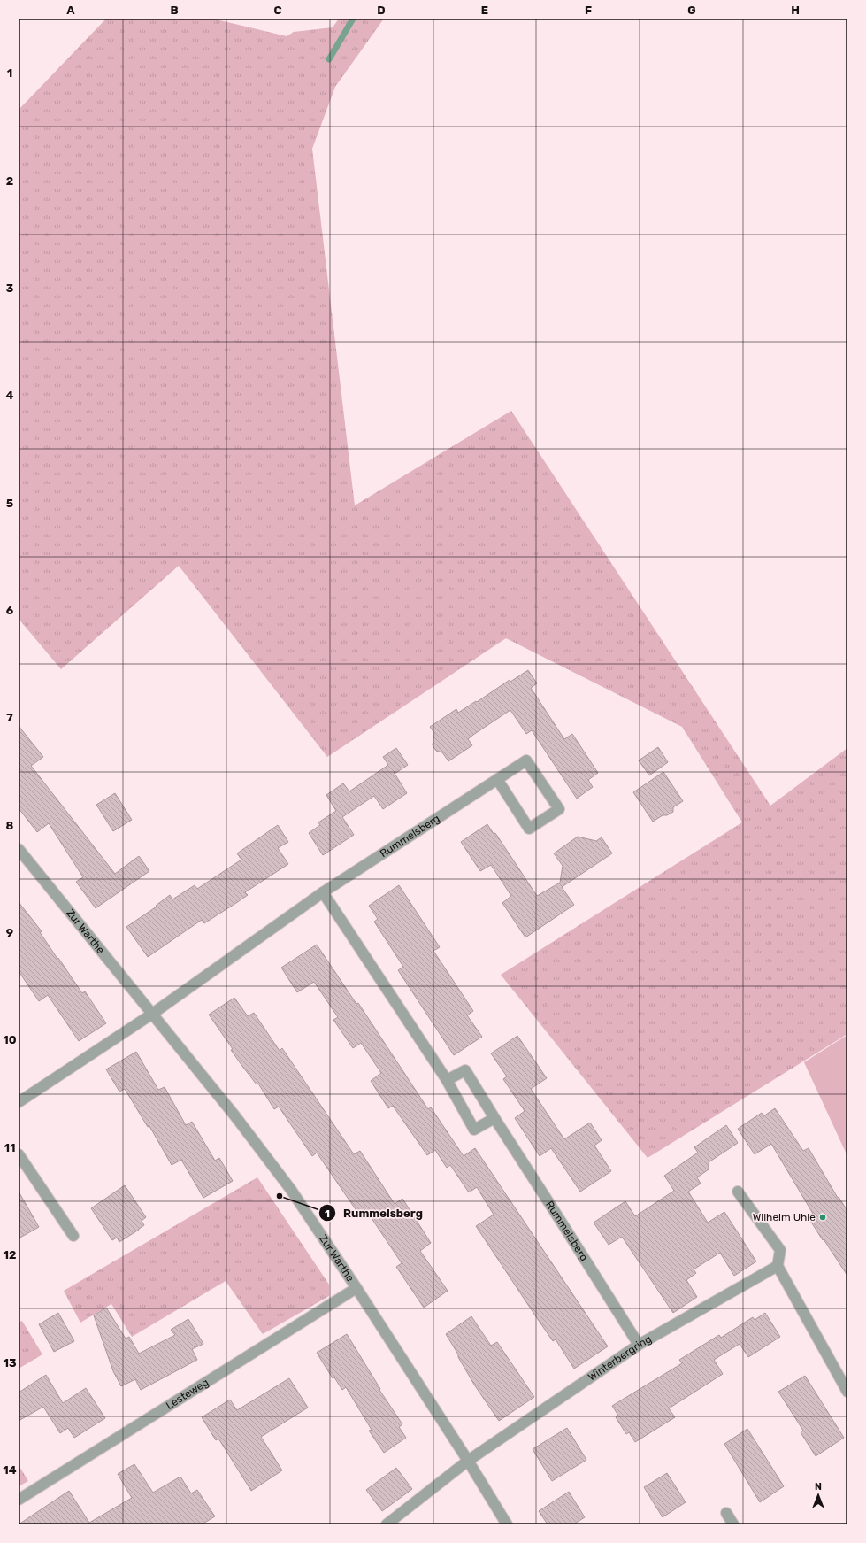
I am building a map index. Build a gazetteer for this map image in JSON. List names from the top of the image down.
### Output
{
  "streets": {
    "street": [
      "Rummelsberg",
      "Zur Warthe",
      "Winterbergring",
      "Lesteweg"
    ]
  },
  "crossings": [
    ["Rummelsberg", "Zur Warthe"],
    ["Rummelsberg", "Winterbergring"],
    ["Zur Warthe", "Winterbergring"],
    ["Zur Warthe", "Lesteweg"]
  ],
  "places": ["Rummelsberg", "Wilhelm Uhle"],
  "north": "top",
  "grid": {
    "columns": [
      "A",
      "B",
      "C",
      "D",
      "E",
      "F",
      "G",
      "H"
    ],
    "rows": [
      "1",
      "2",
      "3",
      "4",
      "5",
      "6",
      "7",
      "8",
      "9",
      "10",
      "11",
      "12",
      "13",
      "14"
    ]
  }
}
